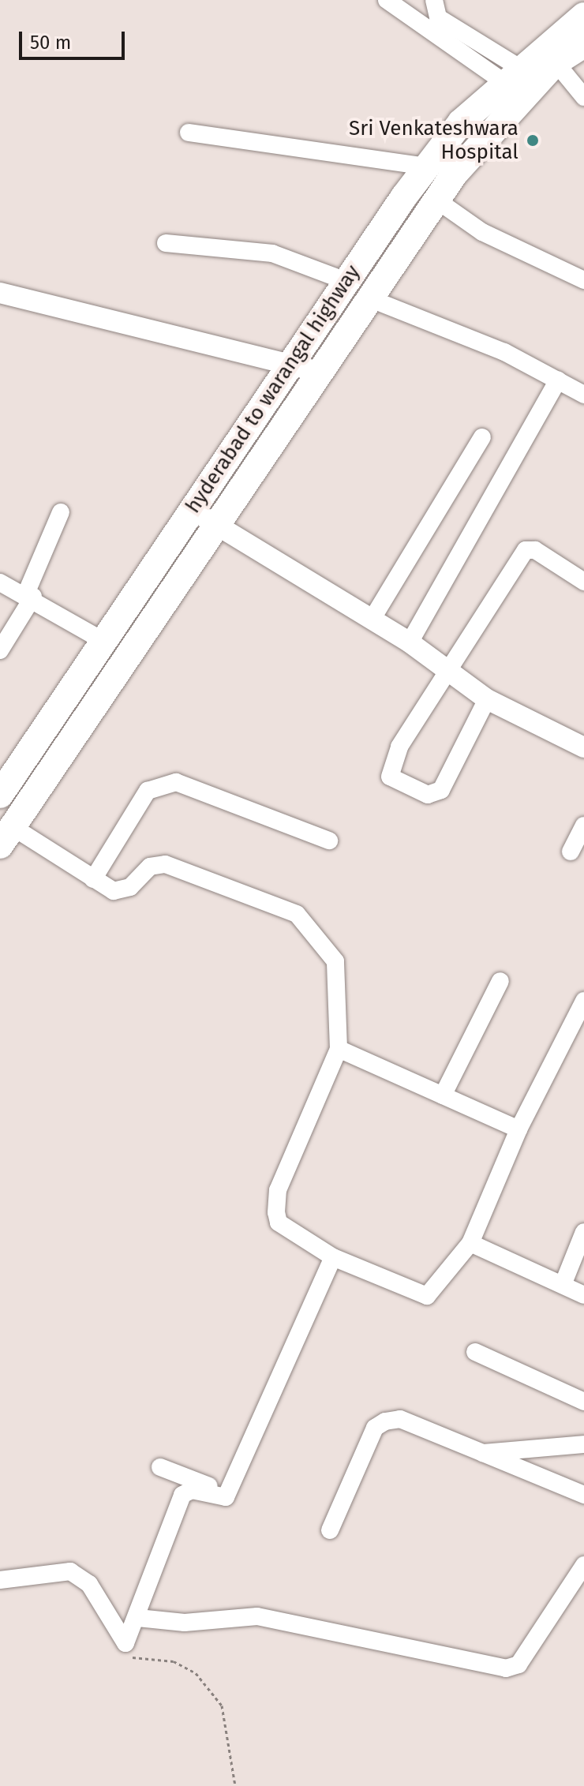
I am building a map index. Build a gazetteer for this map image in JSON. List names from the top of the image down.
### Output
{
  "streets": {
    "main road": ["hyderabad to warangal highway"]
  },
  "places": ["Sri Venkateshwara Hospital"],
  "scale_bar": "50 m"
}
